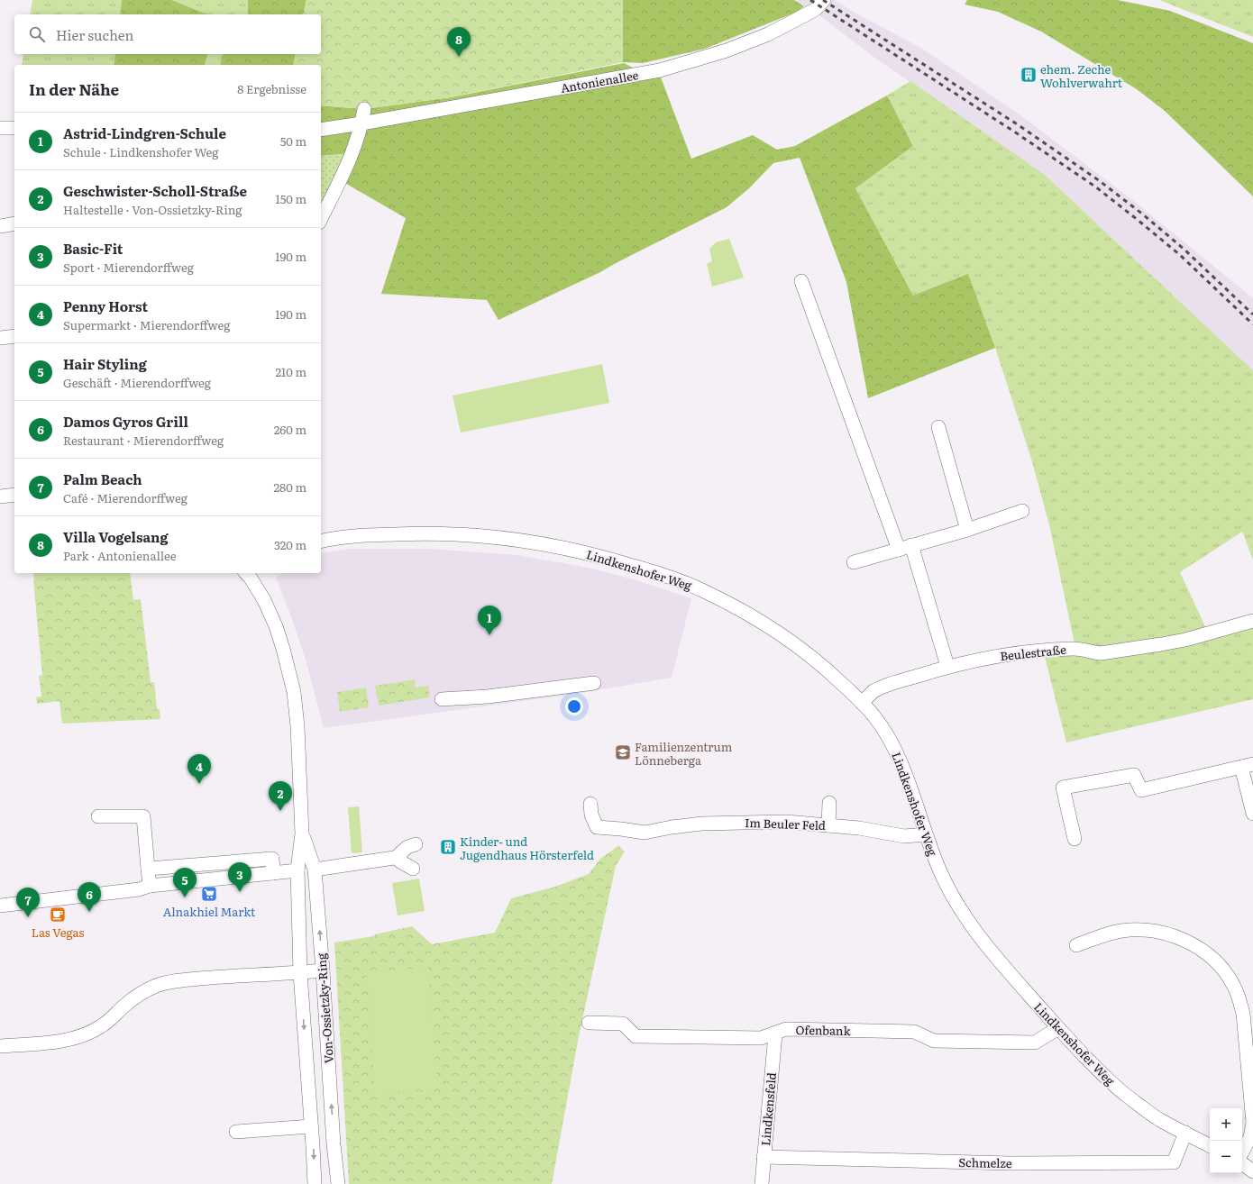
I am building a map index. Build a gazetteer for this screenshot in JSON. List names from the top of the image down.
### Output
{
  "streets": {
    "street": [
      "Antonienallee",
      "Lindkenshofer Weg",
      "Beulestraße",
      "Im Beuler Feld",
      "Von-Ossietzky-Ring",
      "Ofenbank",
      "Lindkensfeld",
      "Schmelze"
    ]
  },
  "crossings": [
    ["Lindkenshofer Weg", "Beulestraße"],
    ["Lindkenshofer Weg", "Im Beuler Feld"],
    ["Lindkenshofer Weg", "Ofenbank"],
    ["Lindkenshofer Weg", "Schmelze"],
    ["Ofenbank", "Lindkensfeld"],
    ["Lindkensfeld", "Schmelze"]
  ],
  "places": {
    "building": ["ehem. Zeche Wohlverwahrt", "Kinder- und Jugendhaus Hörsterfeld"],
    "school or university": ["Familienzentrum Lönneberga"],
    "supermarket": ["Alnakhiel Markt"],
    "cafe": ["Las Vegas"]
  },
  "page": {
    "search": "Hier suchen",
    "pins": [
      "8",
      "1",
      "4",
      "2",
      "3",
      "5",
      "6",
      "7"
    ],
    "heading": ["In der Nähe", "8 Ergebnisse"],
    "list": [
      {
        "mark": "1",
        "name": "Astrid-Lindgren-Schule",
        "note": "Schule · Lindkenshofer Weg",
        "value": "50 m"
      },
      {
        "mark": "2",
        "name": "Geschwister-Scholl-Straße",
        "note": "Haltestelle · Von-Ossietzky-Ring",
        "value": "150 m"
      },
      {
        "mark": "3",
        "name": "Basic-Fit",
        "note": "Sport · Mierendorffweg",
        "value": "190 m"
      },
      {
        "mark": "4",
        "name": "Penny Horst",
        "note": "Supermarkt · Mierendorffweg",
        "value": "190 m"
      },
      {
        "mark": "5",
        "name": "Hair Styling",
        "note": "Geschäft · Mierendorffweg",
        "value": "210 m"
      },
      {
        "mark": "6",
        "name": "Damos Gyros Grill",
        "note": "Restaurant · Mierendorffweg",
        "value": "260 m"
      },
      {
        "mark": "7",
        "name": "Palm Beach",
        "note": "Café · Mierendorffweg",
        "value": "280 m"
      },
      {
        "mark": "8",
        "name": "Villa Vogelsang",
        "note": "Park · Antonienallee",
        "value": "320 m"
      }
    ],
    "map_buttons": ["+", "−"]
  }
}
